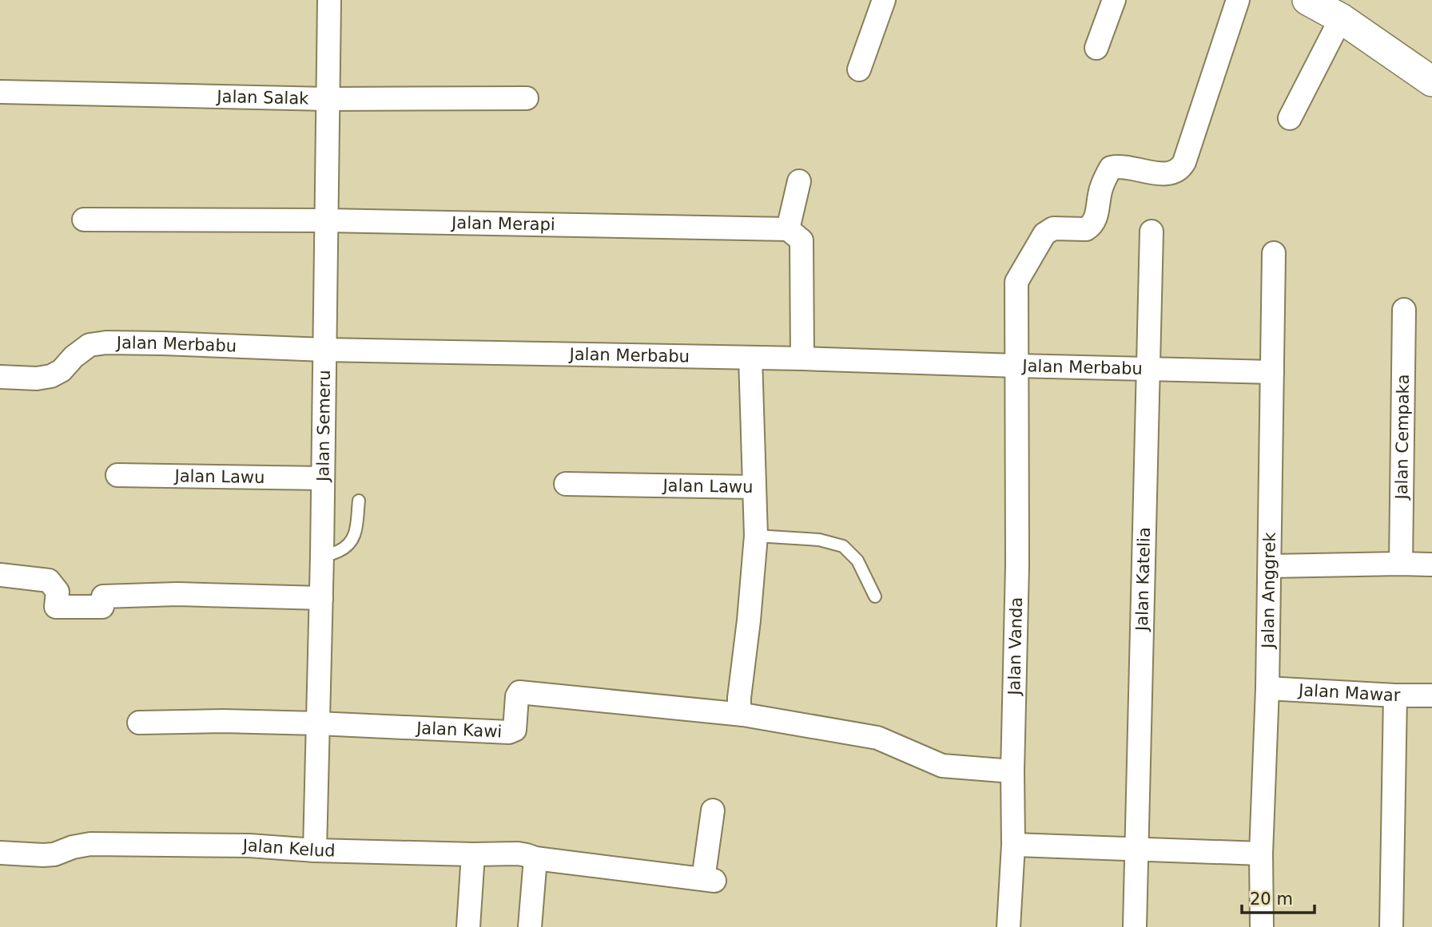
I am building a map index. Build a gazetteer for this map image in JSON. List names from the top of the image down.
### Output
{
  "streets": {
    "street": [
      "Jalan Salak",
      "Jalan Merapi",
      "Jalan Merbabu",
      "Jalan Semeru",
      "Jalan Cempaka",
      "Jalan Lawu",
      "Jalan Katelia",
      "Jalan Anggrek",
      "Jalan Vanda",
      "Jalan Mawar",
      "Jalan Kawi",
      "Jalan Kelud"
    ]
  },
  "crossings": [
    ["Jalan Salak", "Jalan Semeru"],
    ["Jalan Merapi", "Jalan Semeru"],
    ["Jalan Merbabu", "Jalan Semeru"],
    ["Jalan Merbabu", "Jalan Lawu"],
    ["Jalan Merbabu", "Jalan Katelia"],
    ["Jalan Merbabu", "Jalan Anggrek"],
    ["Jalan Merbabu", "Jalan Vanda"],
    ["Jalan Semeru", "Jalan Lawu"],
    ["Jalan Semeru", "Jalan Kawi"],
    ["Jalan Semeru", "Jalan Kelud"],
    ["Jalan Anggrek", "Jalan Mawar"]
  ],
  "scale_bar": "20 m"
}
